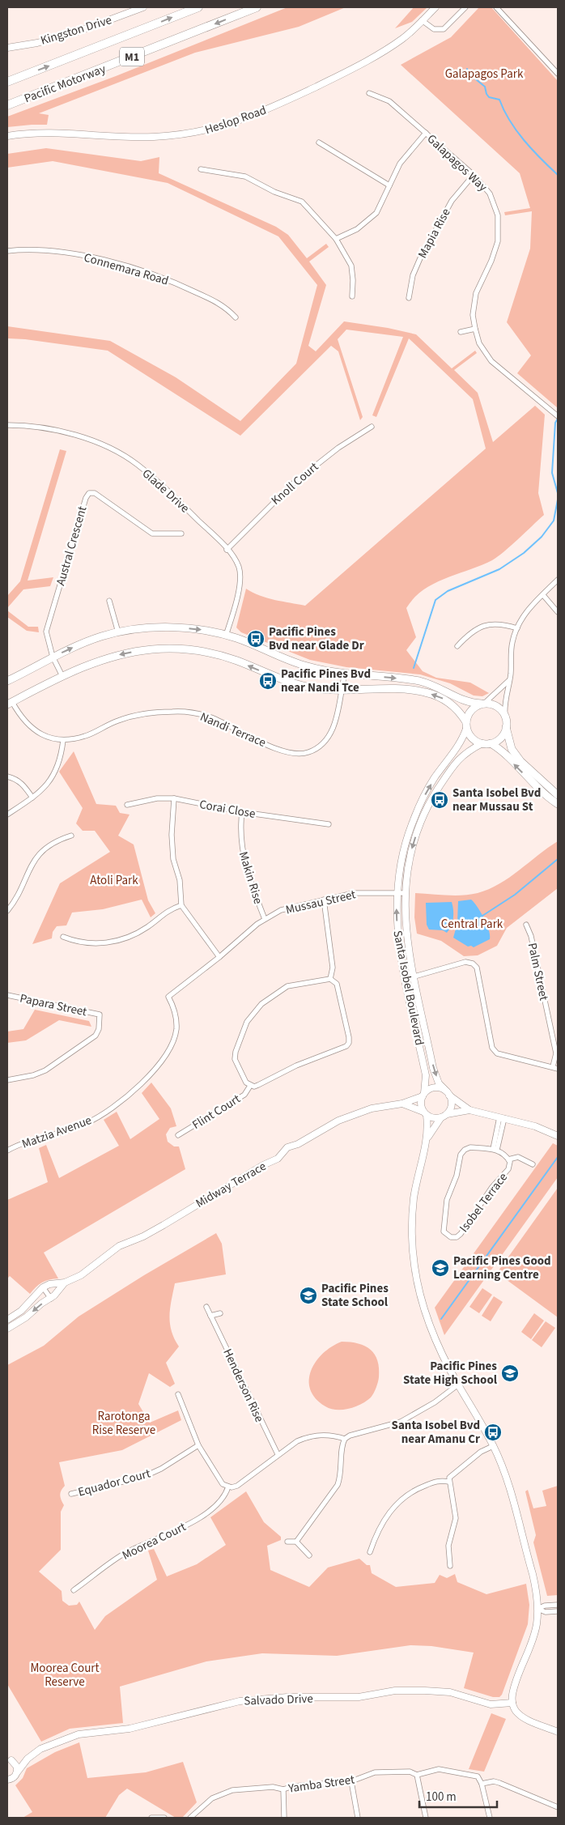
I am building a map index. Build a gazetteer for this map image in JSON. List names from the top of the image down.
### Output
{
  "streets": {
    "highway": ["M1", "Pacific Motorway"],
    "street": [
      "Kingston Drive",
      "Heslop Road",
      "Galapagos Way",
      "Mapia Rise",
      "Connemara Road",
      "Knoll Court",
      "Glade Drive",
      "Austral Crescent",
      "Nandi Terrace",
      "Corai Close",
      "Makin Rise",
      "Mussau Street",
      "Palm Street",
      "Santa Isobel Boulevard",
      "Papara Street",
      "Flint Court",
      "Matzia Avenue",
      "Midway Terrace",
      "Isobel Terrace",
      "Henderson Rise",
      "Equador Court",
      "Moorea Court",
      "Salvado Drive",
      "Yamba Street"
    ]
  },
  "crossings": [
    ["Galapagos Way", "Mapia Rise"],
    ["Knoll Court", "Glade Drive"],
    ["Corai Close", "Makin Rise"],
    ["Makin Rise", "Mussau Street"],
    ["Mussau Street", "Santa Isobel Boulevard"],
    ["Mussau Street", "Matzia Avenue"],
    ["Santa Isobel Boulevard", "Midway Terrace"]
  ],
  "parks": [
    "Galapagos Park",
    "Atoli Park",
    "Central Park",
    "Rarotonga Rise Reserve",
    "Moorea Court Reserve"
  ],
  "places": {
    "bus stop": [
      "Pacific Pines Bvd near Glade Dr",
      "Pacific Pines Bvd near Nandi Tce",
      "Santa Isobel Bvd near Mussau St",
      "Santa Isobel Bvd near Amanu Cr"
    ],
    "school or university": ["Pacific Pines Good Learning Centre", "Pacific Pines State School", "Pacific Pines State High School"]
  },
  "scale_bar": "100 m"
}
